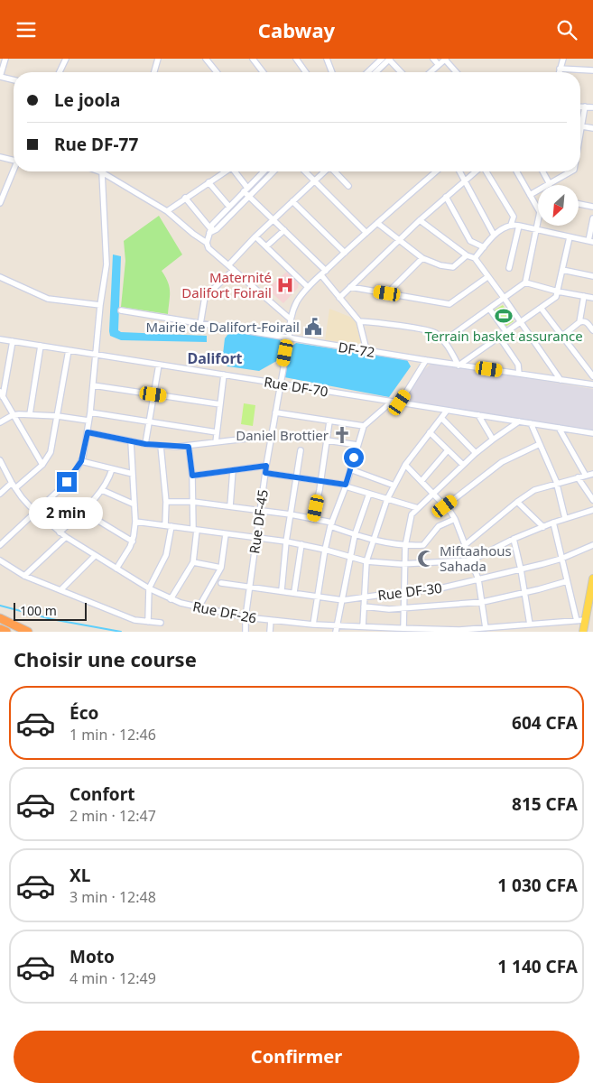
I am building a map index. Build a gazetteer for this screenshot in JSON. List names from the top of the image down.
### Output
{
  "streets": {
    "street": [
      "DF-72",
      "Rue DF-70",
      "Rue DF-45",
      "Rue DF-30",
      "Rue DF-26"
    ]
  },
  "crossings": [
    ["DF-72", "Rue DF-45"],
    ["Rue DF-70", "Rue DF-45"],
    ["Rue DF-45", "Rue DF-30"],
    ["Rue DF-45", "Rue DF-26"]
  ],
  "districts": ["Dalifort"],
  "places": {
    "hospital": ["Maternité Dalifort Foirail"],
    "sports": ["Terrain basket assurance"],
    "public building": ["Mairie de Dalifort-Foirail"],
    "church": ["Daniel Brottier"],
    "mosque": ["Miftaahous Sahada"]
  },
  "scale_bar": "100 m",
  "north": "bottom left",
  "page": {
    "header": "Cabway",
    "banner": ["Le joola", "Rue DF-77"],
    "bubble": "2 min",
    "scale": "100 m",
    "heading": "Choisir une course",
    "list": [
      {
        "name": "Éco",
        "note": "1 min · 12:46",
        "value": "604 CFA"
      },
      {
        "name": "Confort",
        "note": "2 min · 12:47",
        "value": "815 CFA"
      },
      {
        "name": "XL",
        "note": "3 min · 12:48",
        "value": "1 030 CFA"
      },
      {
        "name": "Moto",
        "note": "4 min · 12:49",
        "value": "1 140 CFA"
      }
    ],
    "buttons": "Confirmer"
  }
}
